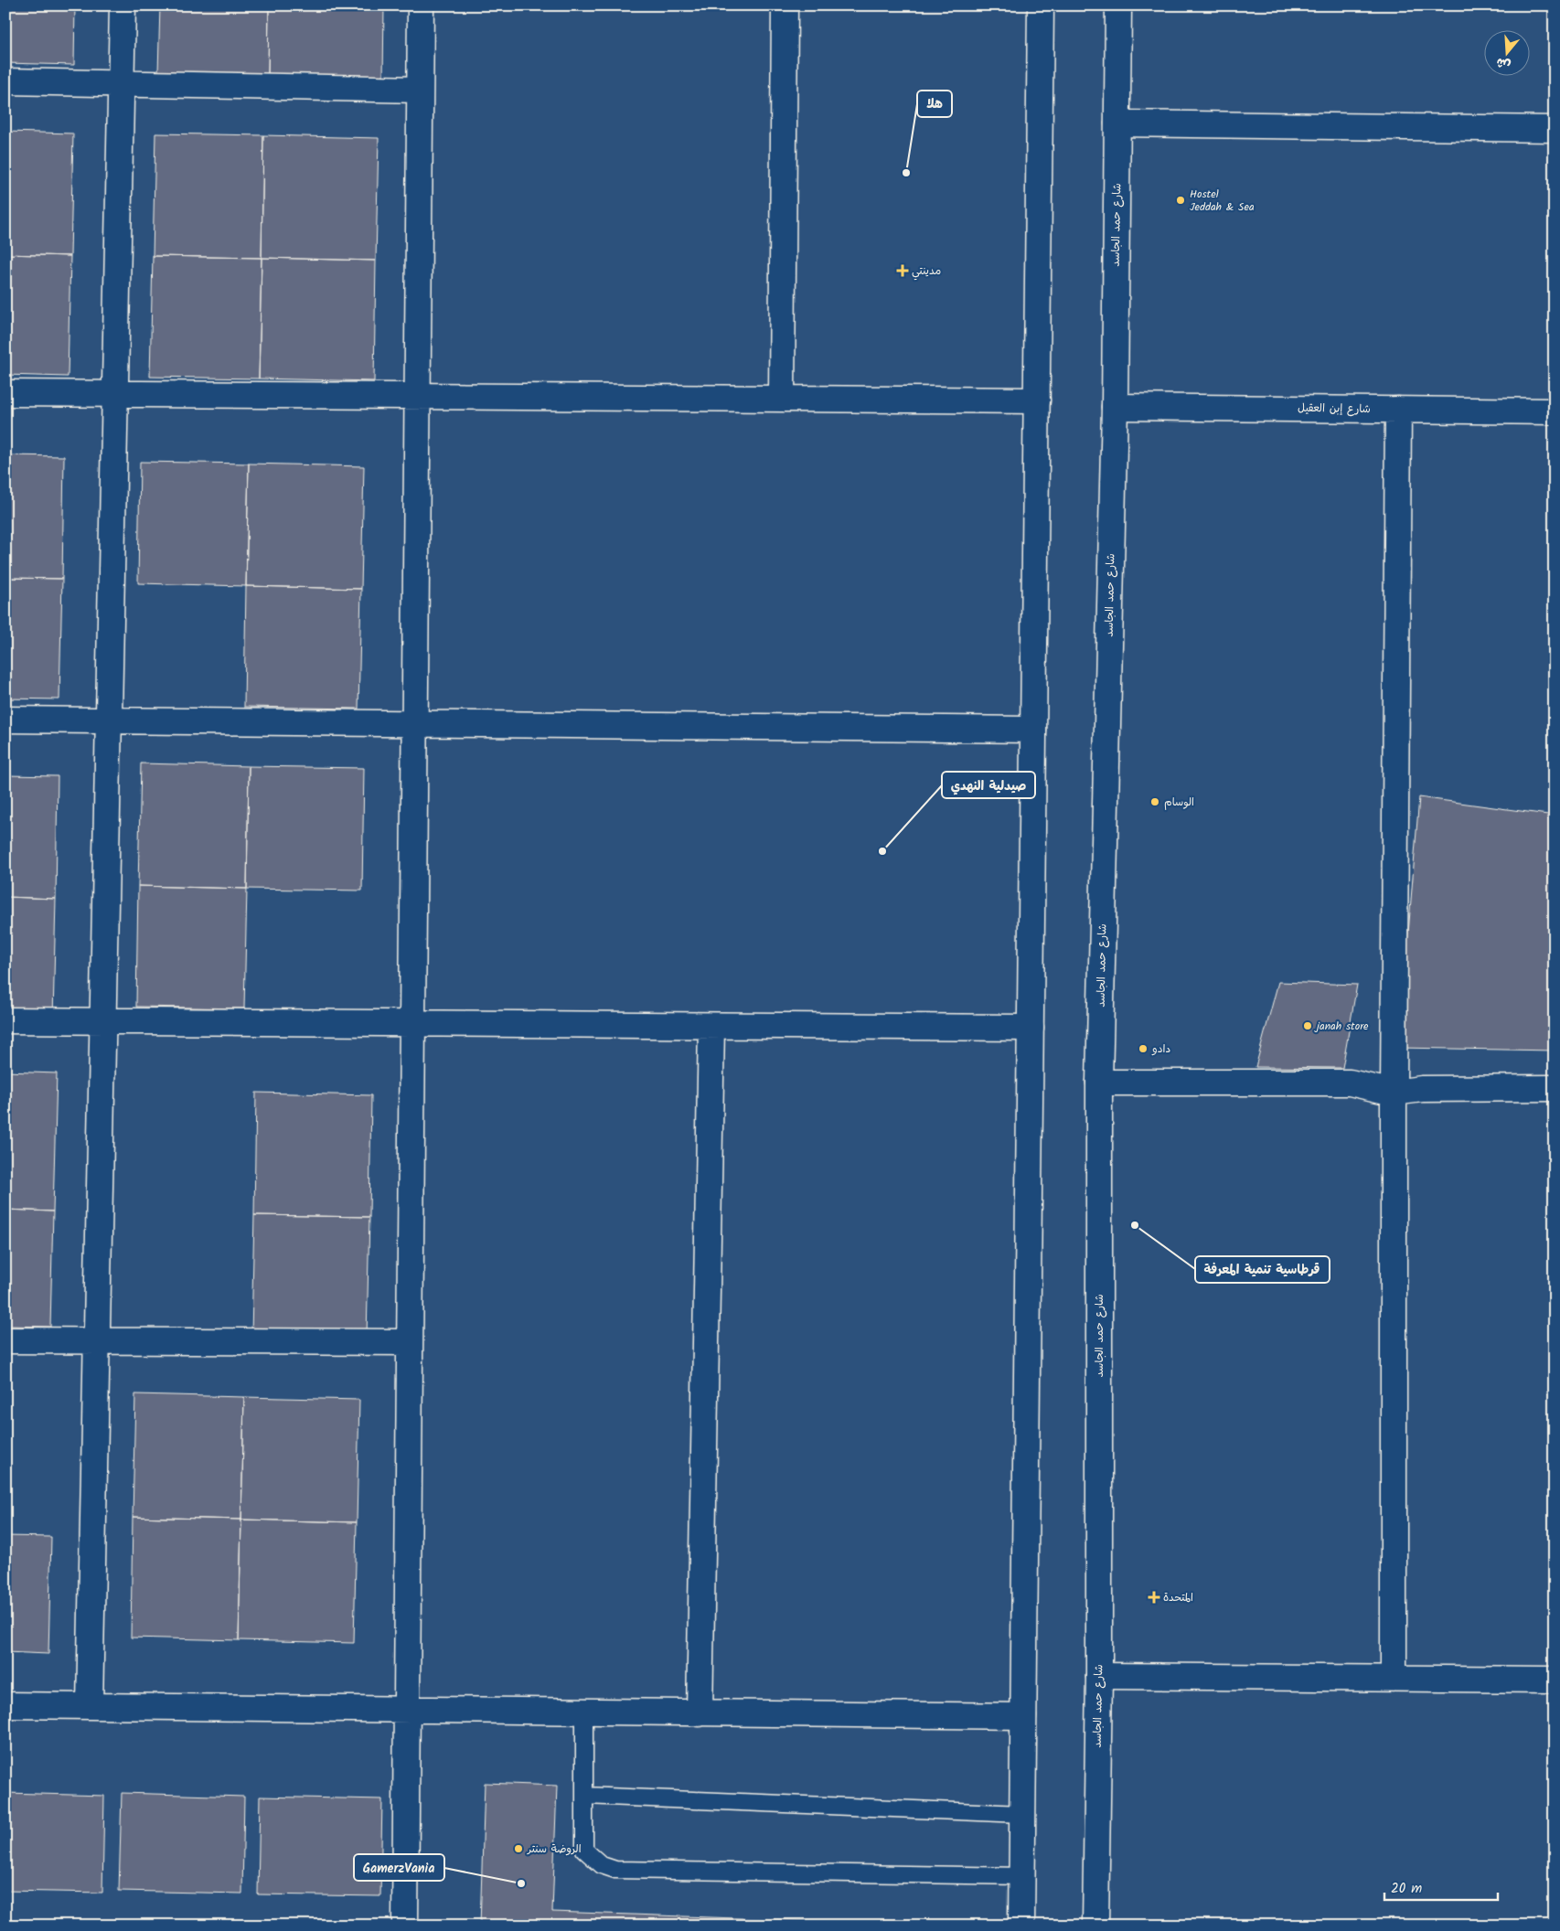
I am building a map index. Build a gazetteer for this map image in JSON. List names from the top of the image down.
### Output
{
  "streets": {
    "street": ["شارع حمد الجاسد", "شارع إبن العقيل"]
  },
  "crossings": [
    ["شارع حمد الجاسد", "شارع إبن العقيل"]
  ],
  "places": {
    "other": [
      "هلا",
      "Hostel Jeddah & Sea",
      "الوسام",
      "صيدلية النهدي",
      "janah store",
      "دادو",
      "قرطاسية تنمية المعرفة",
      "الروضة سنتر",
      "GamerzVania"
    ],
    "health": ["مدينتي", "المتحدة"]
  },
  "scale_bar": "20 m",
  "north": "bottom"
}
